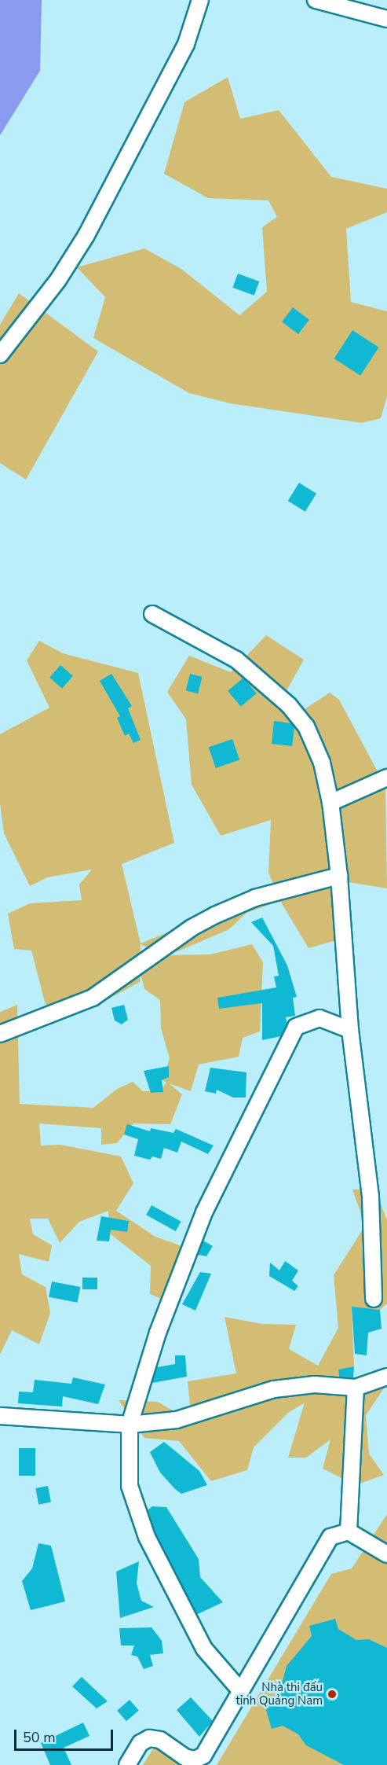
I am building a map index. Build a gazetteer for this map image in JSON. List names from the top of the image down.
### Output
{
  "places": ["Nhà thi đấu tỉnh Quảng Nam"],
  "scale_bar": "50 m"
}
